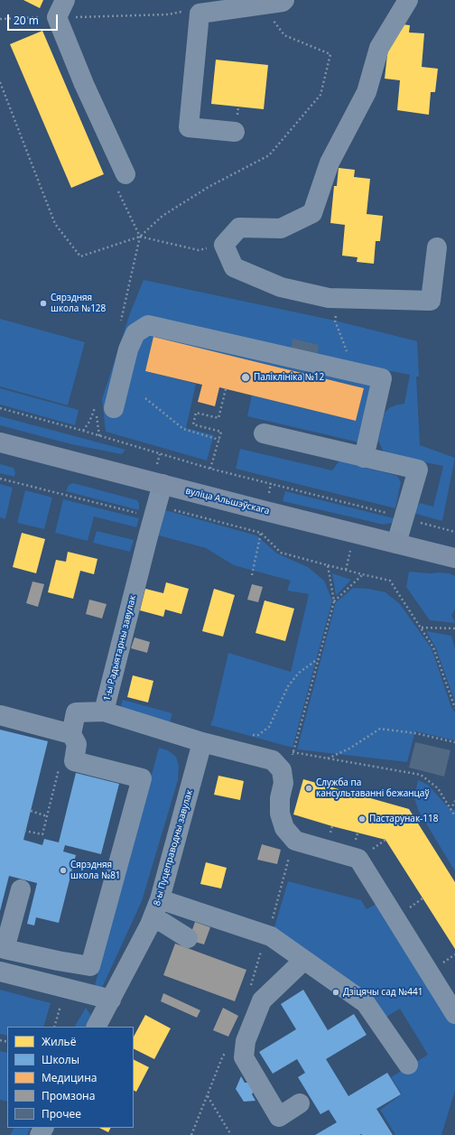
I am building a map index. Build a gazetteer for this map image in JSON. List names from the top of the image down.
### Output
{
  "streets": {
    "main road": ["вуліца Альшэўскага"],
    "street": ["1-ы Радыятарны завулак", "8-ы Пуцеправодны завулак"]
  },
  "crossings": [
    ["вуліца Альшэўскага", "1-ы Радыятарны завулак"],
    ["1-ы Радыятарны завулак", "8-ы Пуцеправодны завулак"]
  ],
  "places": [
    "Сярэдняя школа №128",
    "Паліклініка №12",
    "Служба па кансультаванні бежанцаў",
    "Пастарунак-118",
    "Сярэдняя школа №81",
    "Дзіцячы сад №441"
  ],
  "legend": [
    "Жильё",
    "Школы",
    "Медицина",
    "Промзона",
    "Прочее"
  ],
  "scale_bar": "20 m"
}
